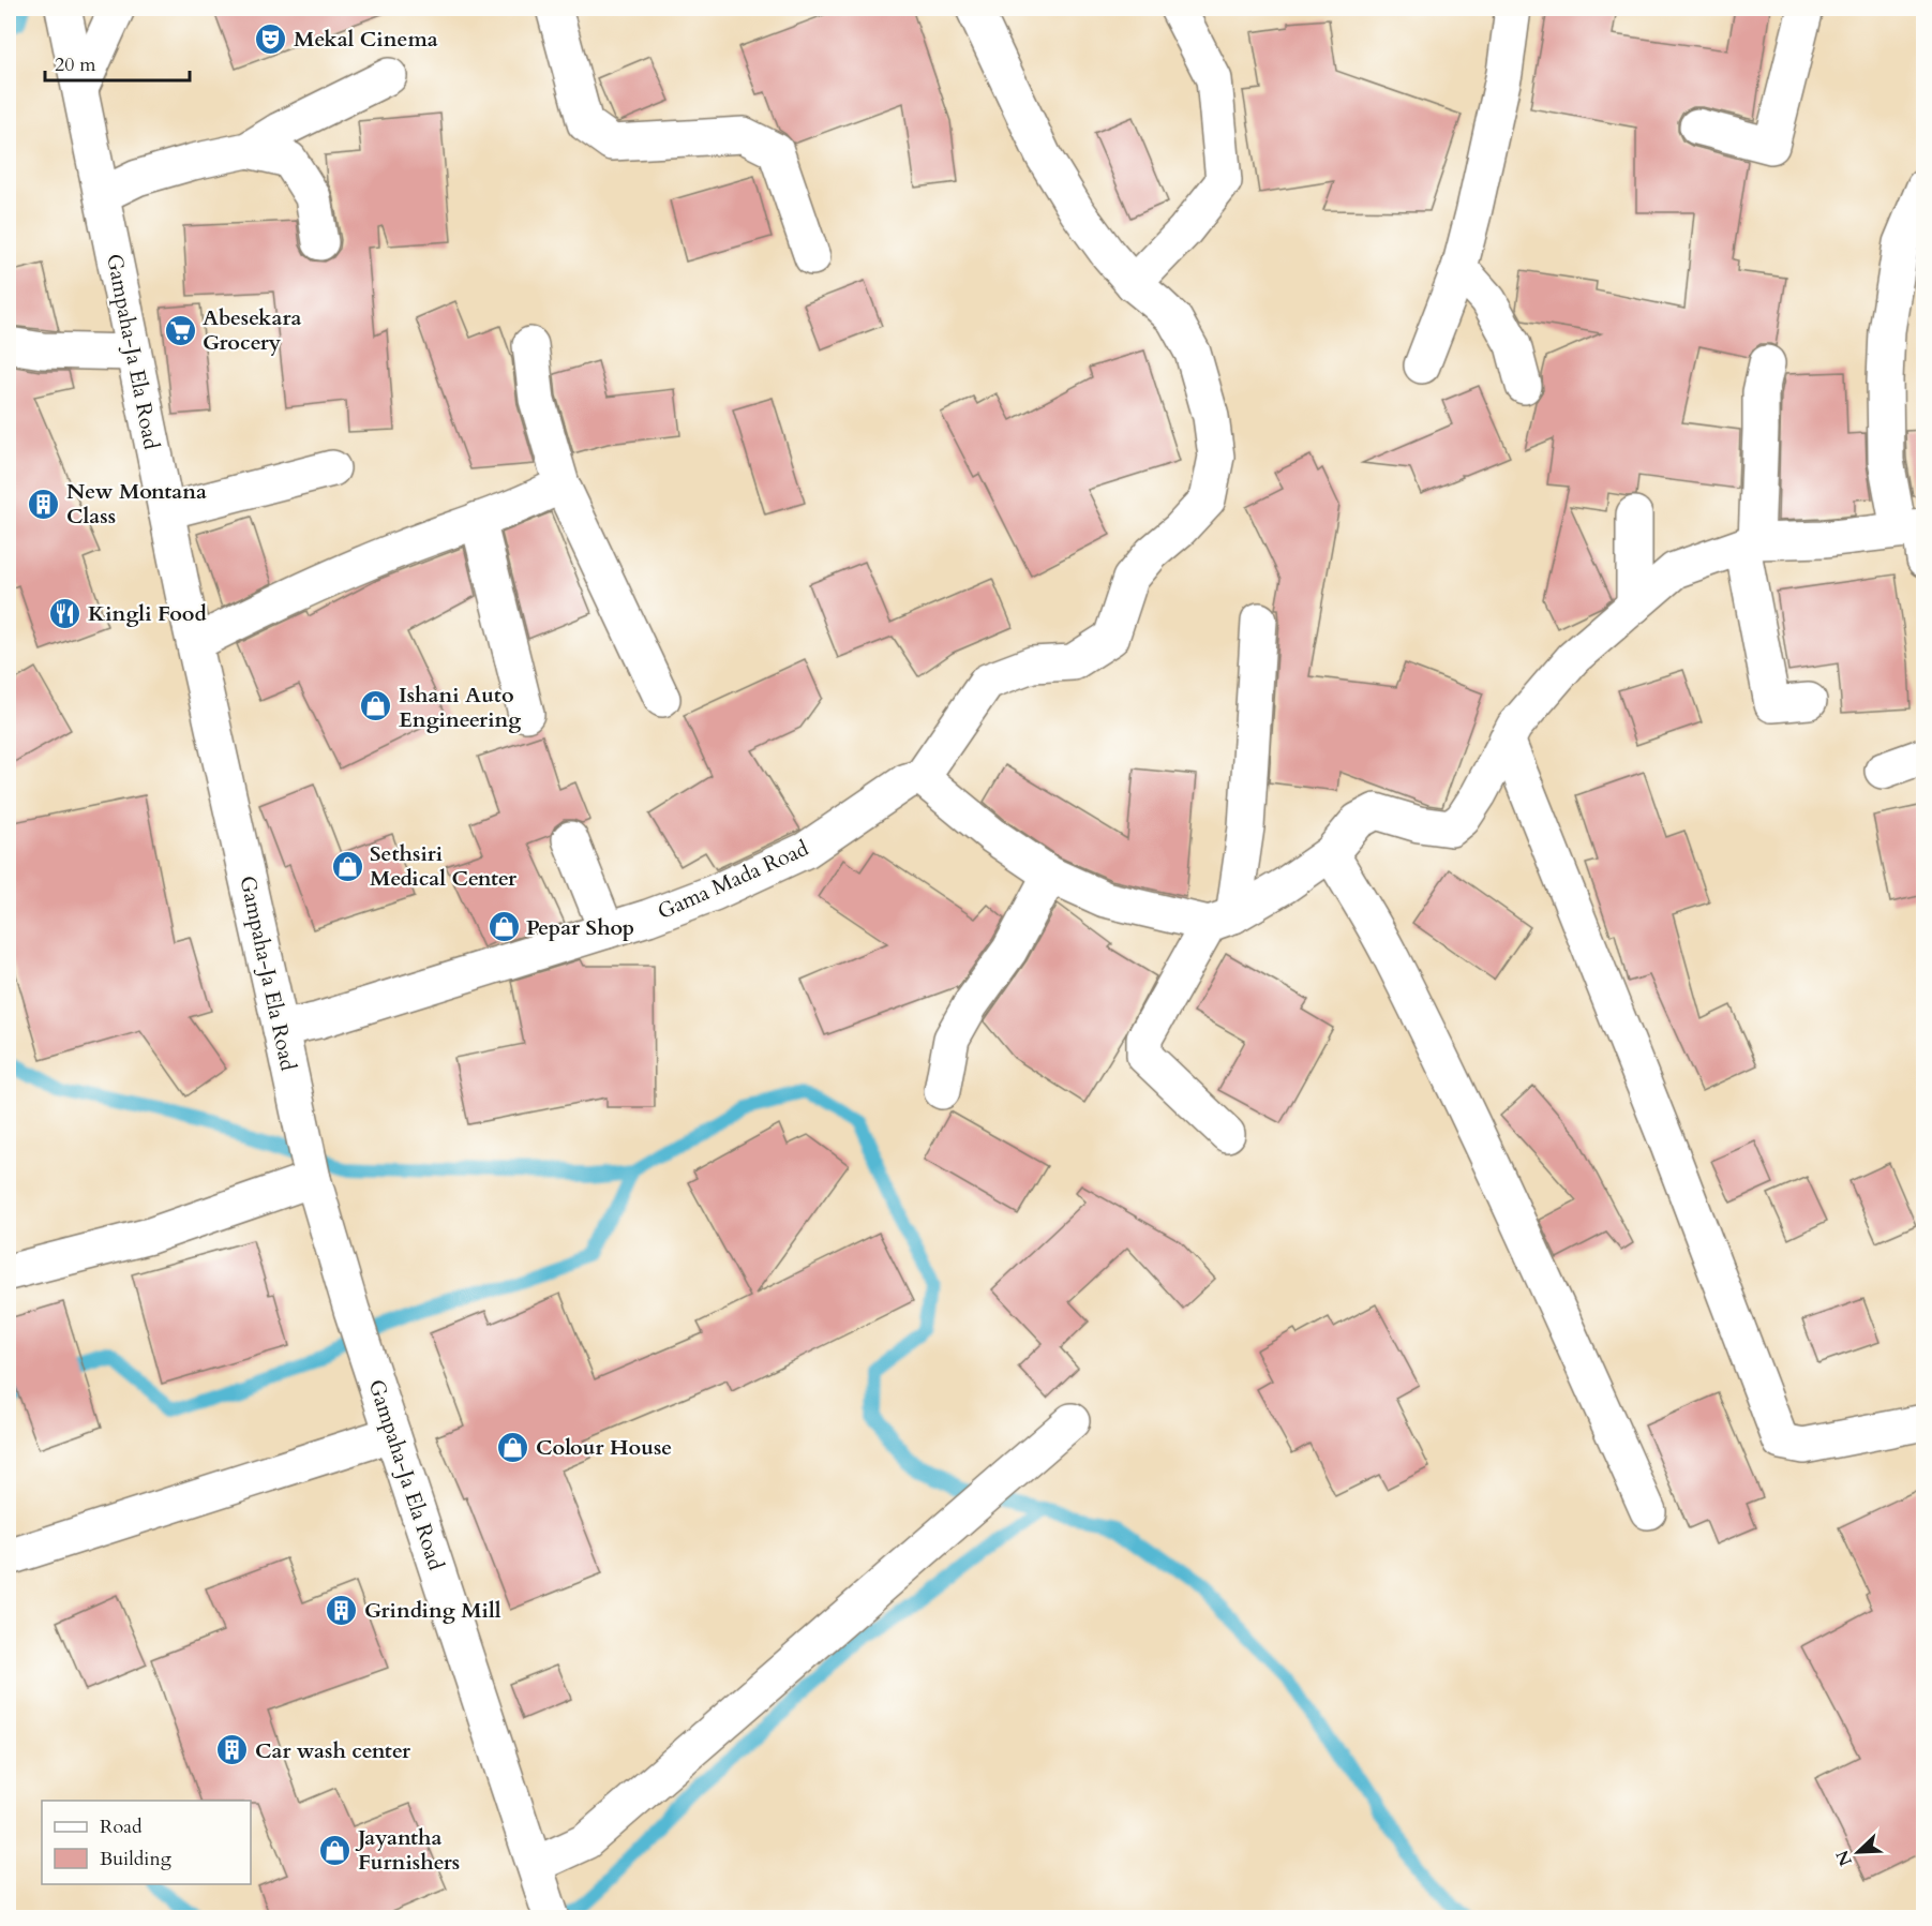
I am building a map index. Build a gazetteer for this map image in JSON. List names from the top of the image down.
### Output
{
  "streets": {
    "main road": ["Gampaha-Ja Ela Road", "Gama Mada Road"]
  },
  "crossings": [
    ["Gampaha-Ja Ela Road", "Gama Mada Road"]
  ],
  "places": {
    "theatre": ["Mekal Cinema"],
    "supermarket": ["Abesekara Grocery"],
    "building": ["New Montana Class", "Grinding Mill", "Car wash center"],
    "restaurant": ["Kingli Food"],
    "shop": [
      "Ishani Auto Engineering",
      "Sethsiri Medical Center",
      "Pepar Shop",
      "Colour House",
      "Jayantha Furnishers"
    ]
  },
  "legend": ["Road", "Building"],
  "scale_bar": "20 m",
  "north": "bottom left"
}
